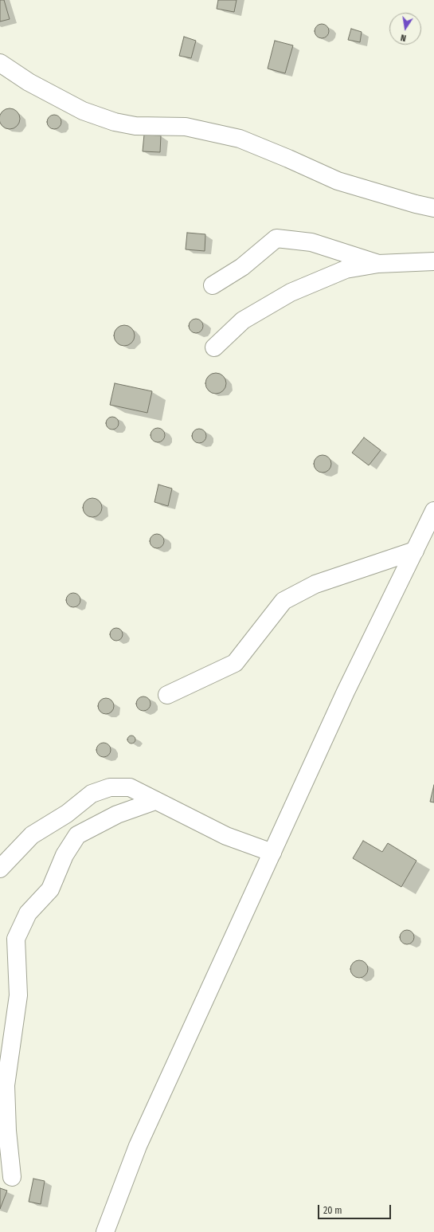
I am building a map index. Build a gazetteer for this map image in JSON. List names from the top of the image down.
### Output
{
  "scale_bar": "20 m",
  "north": "bottom"
}
